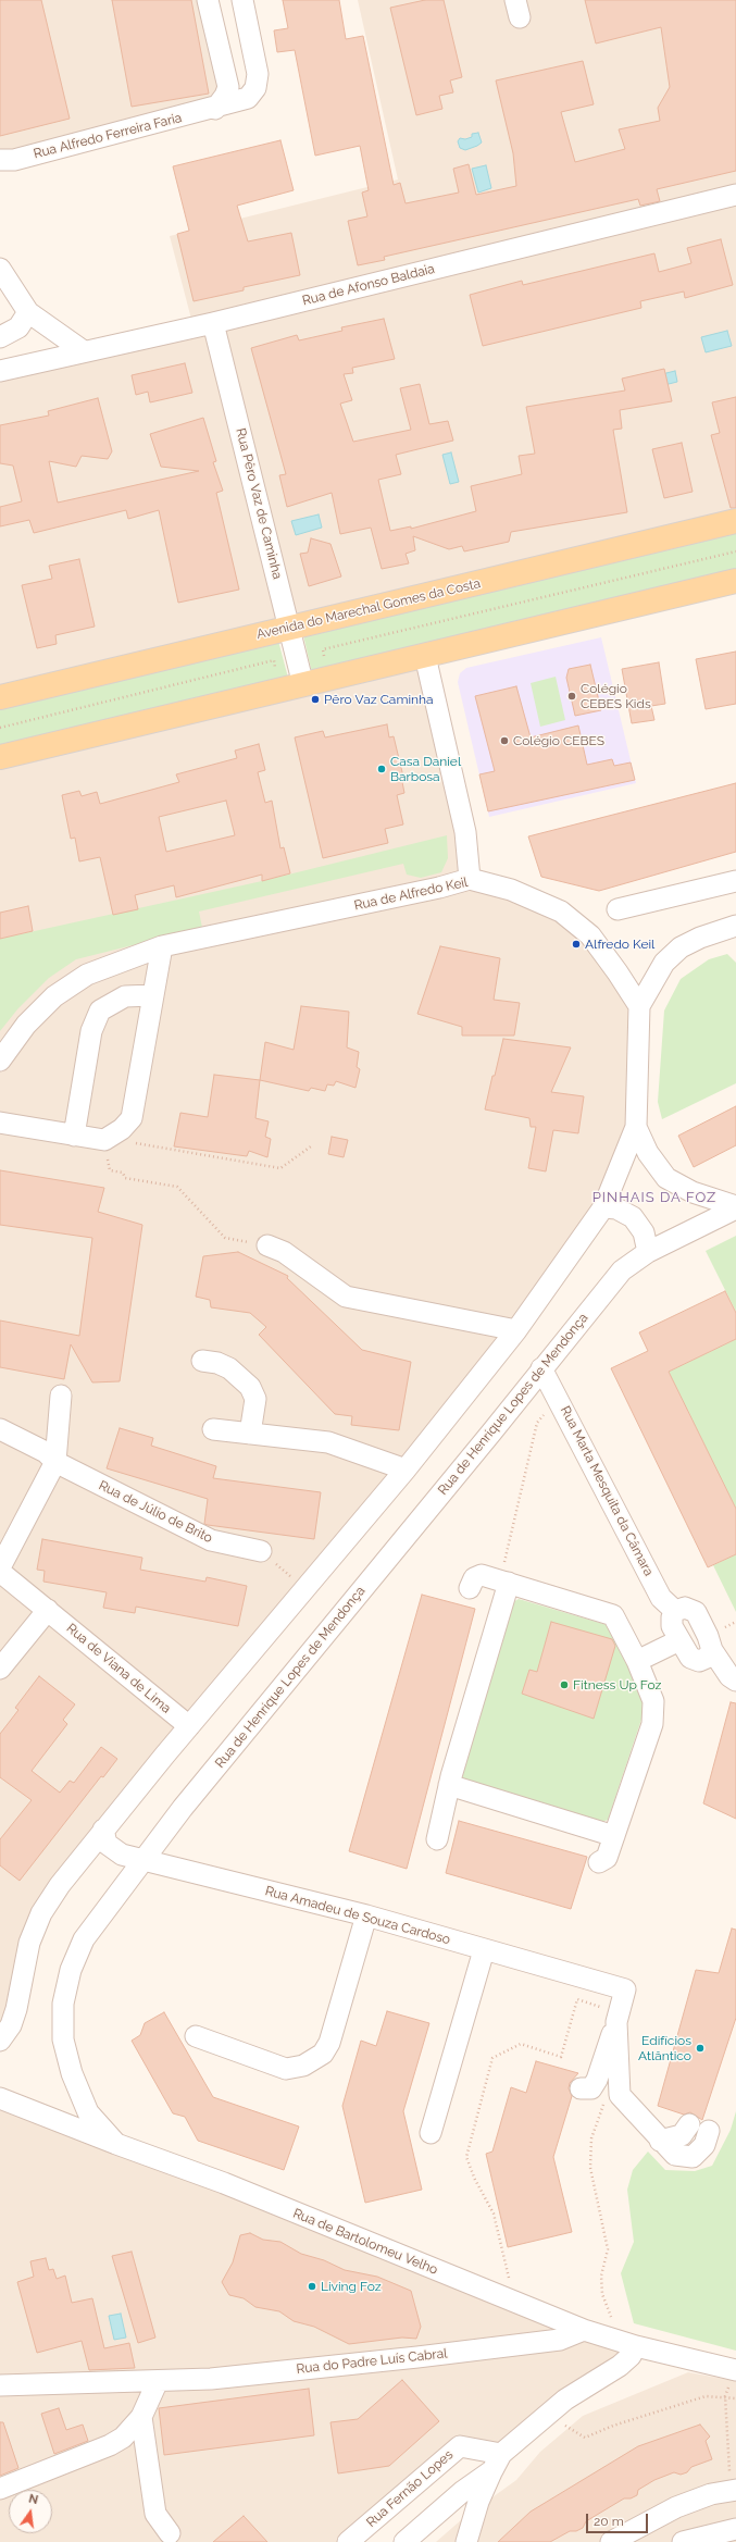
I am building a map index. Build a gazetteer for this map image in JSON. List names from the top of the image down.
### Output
{
  "streets": {
    "main road": ["Avenida do Marechal Gomes da Costa"],
    "street": [
      "Rua Alfredo Ferreira Faria",
      "Rua de Afonso Baldaia",
      "Rua Pêro Vaz de Caminha",
      "Rua de Alfredo Keil",
      "Rua de Henrique Lopes de Mendonça",
      "Rua Marta Mesquita da Câmara",
      "Rua de Júlio de Brito",
      "Rua de Viana de Lima",
      "Rua Amadeu de Souza Cardoso",
      "Rua de Bartolomeu Velho",
      "Rua do Padre Luís Cabral",
      "Rua Fernão Lopes"
    ]
  },
  "crossings": [
    ["Rua de Afonso Baldaia", "Rua Pêro Vaz de Caminha"],
    ["Rua Pêro Vaz de Caminha", "Avenida do Marechal Gomes da Costa"],
    ["Rua de Henrique Lopes de Mendonça", "Rua Marta Mesquita da Câmara"],
    ["Rua de Henrique Lopes de Mendonça", "Rua Amadeu de Souza Cardoso"],
    ["Rua de Henrique Lopes de Mendonça", "Rua de Bartolomeu Velho"],
    ["Rua de Bartolomeu Velho", "Rua do Padre Luís Cabral"]
  ],
  "districts": ["PINHAIS DA FOZ"],
  "places": [
    "Colégio CEBES Kids",
    "Pêro Vaz Caminha",
    "Colégio CEBES",
    "Casa Daniel Barbosa",
    "Alfredo Keil",
    "Fitness Up Foz",
    "Edifícios Atlântico",
    "Living Foz"
  ],
  "scale_bar": "20 m",
  "north": "top"
}
